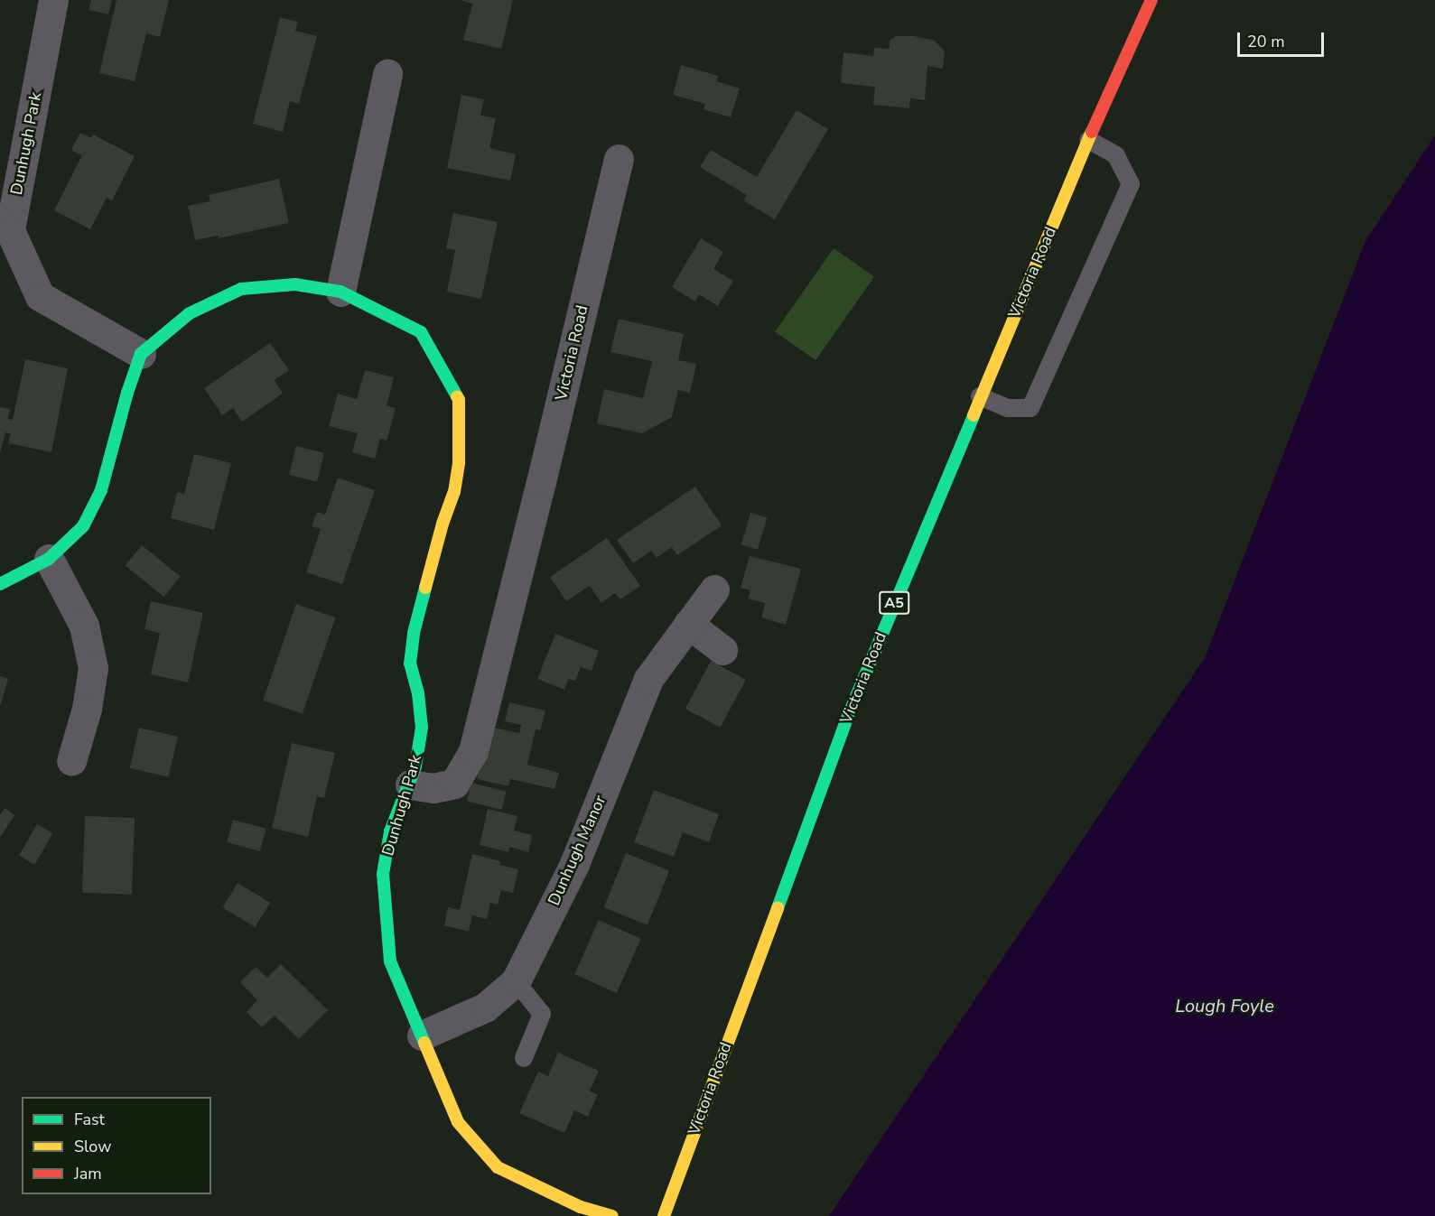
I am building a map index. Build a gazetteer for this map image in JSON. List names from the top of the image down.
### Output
{
  "streets": {
    "main road": ["Dunhugh Park", "Victoria Road", "A5"],
    "street": ["Dunhugh Manor"]
  },
  "crossings": [
    ["Dunhugh Park", "Victoria Road"],
    ["Dunhugh Park", "Dunhugh Manor"]
  ],
  "water": ["Lough Foyle"],
  "legend": ["Fast", "Slow", "Jam"],
  "scale_bar": "20 m"
}
